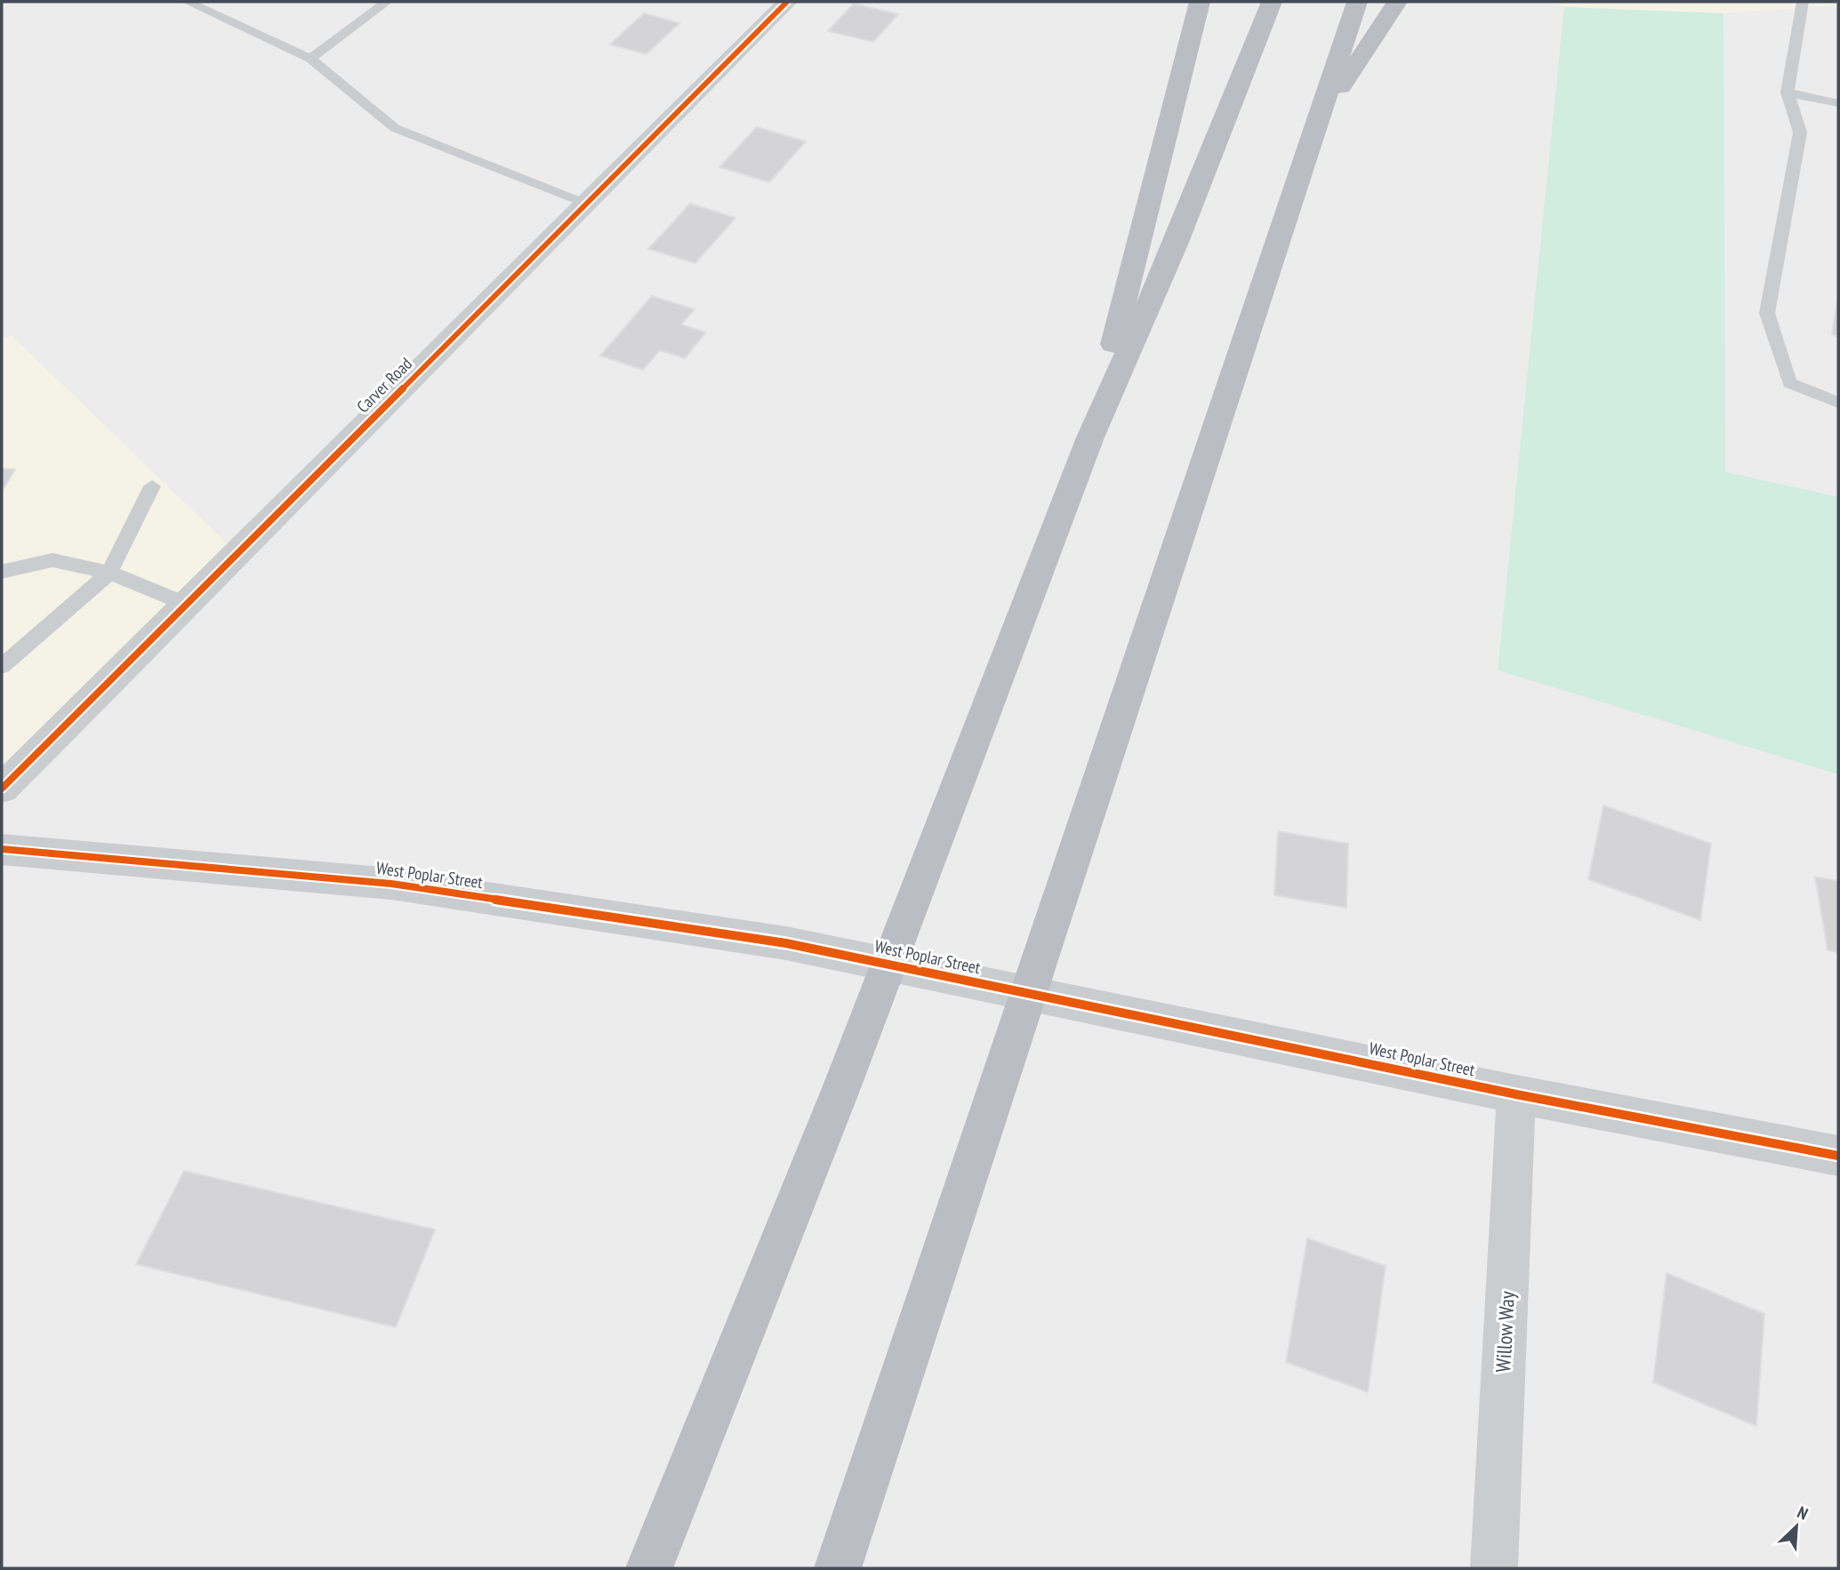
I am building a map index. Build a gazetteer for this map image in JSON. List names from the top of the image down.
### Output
{
  "streets": {
    "street": ["Carver Road", "West Poplar Street", "Willow Way"]
  },
  "crossings": [
    ["West Poplar Street", "Willow Way"]
  ],
  "north": "top right"
}
